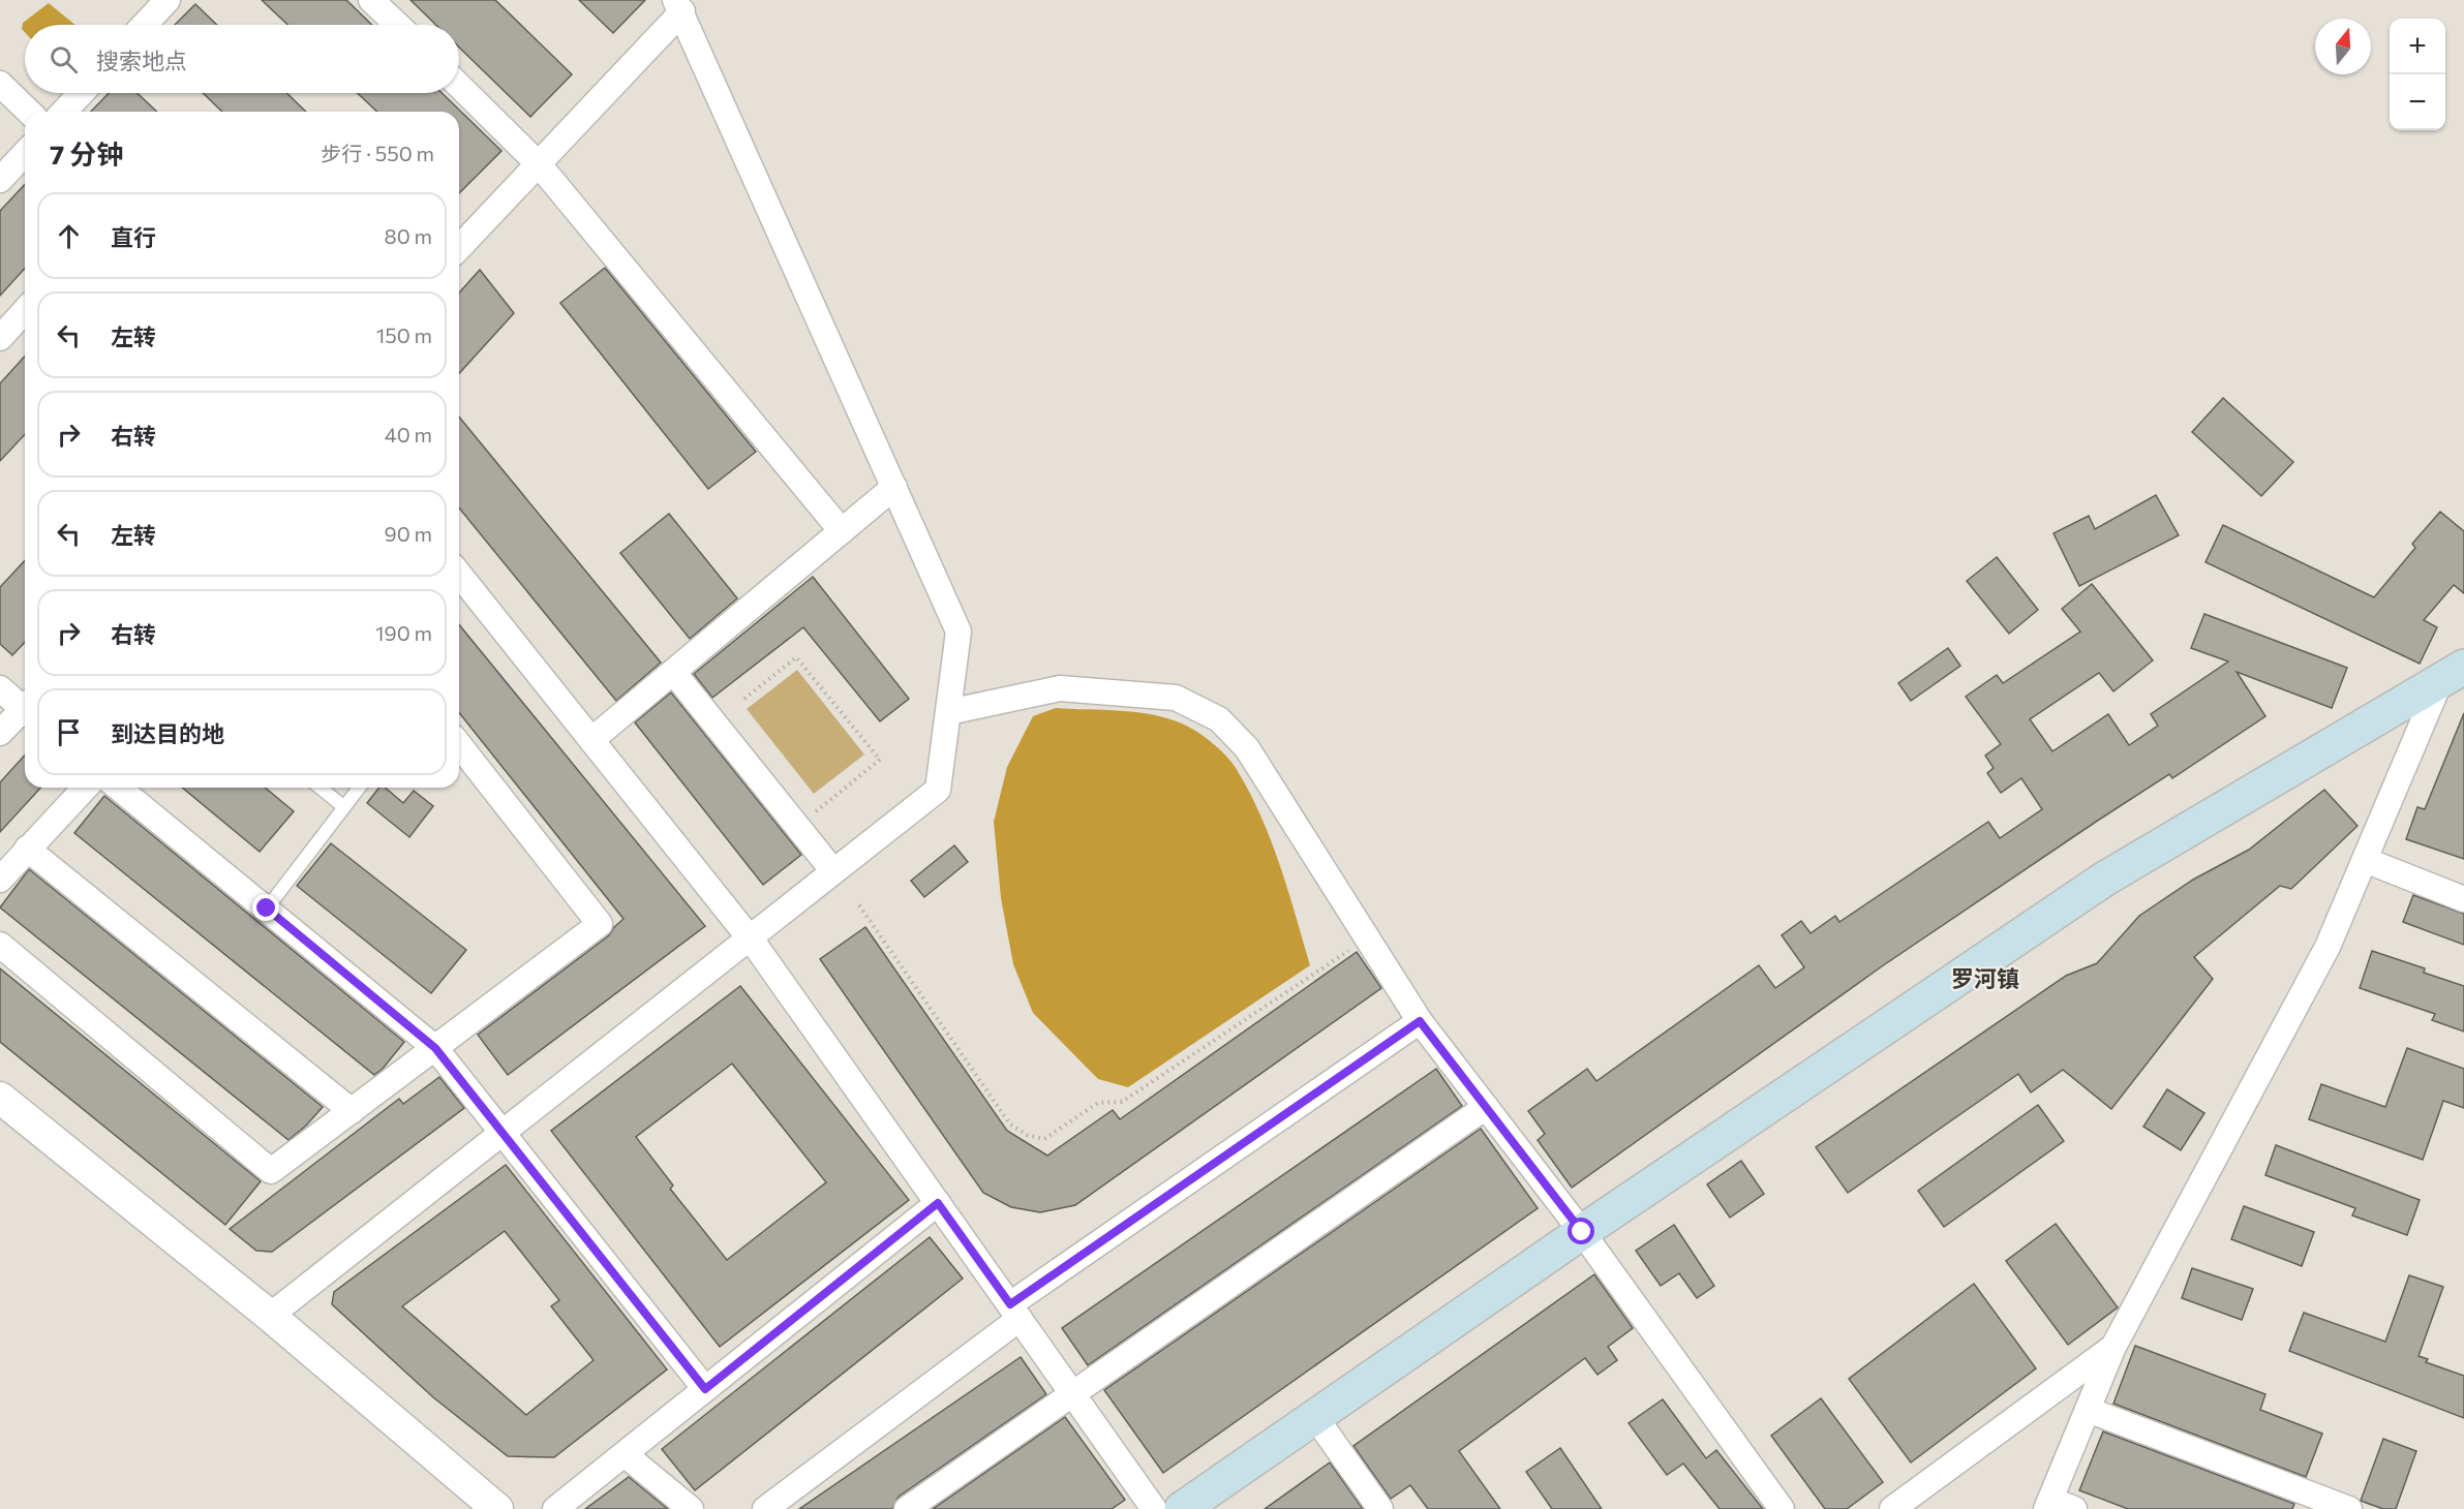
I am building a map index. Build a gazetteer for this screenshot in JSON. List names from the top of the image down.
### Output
{
  "districts": ["罗河镇"],
  "north": "top",
  "page": {
    "map_buttons": ["+", "−"],
    "search": "搜索地点",
    "heading": ["7 分钟", "步行 · 550 m"],
    "list": [
      ["直行", "80 m"],
      ["左转", "150 m"],
      ["右转", "40 m"],
      ["左转", "90 m"],
      ["右转", "190 m"],
      "到达目的地"
    ]
  }
}
